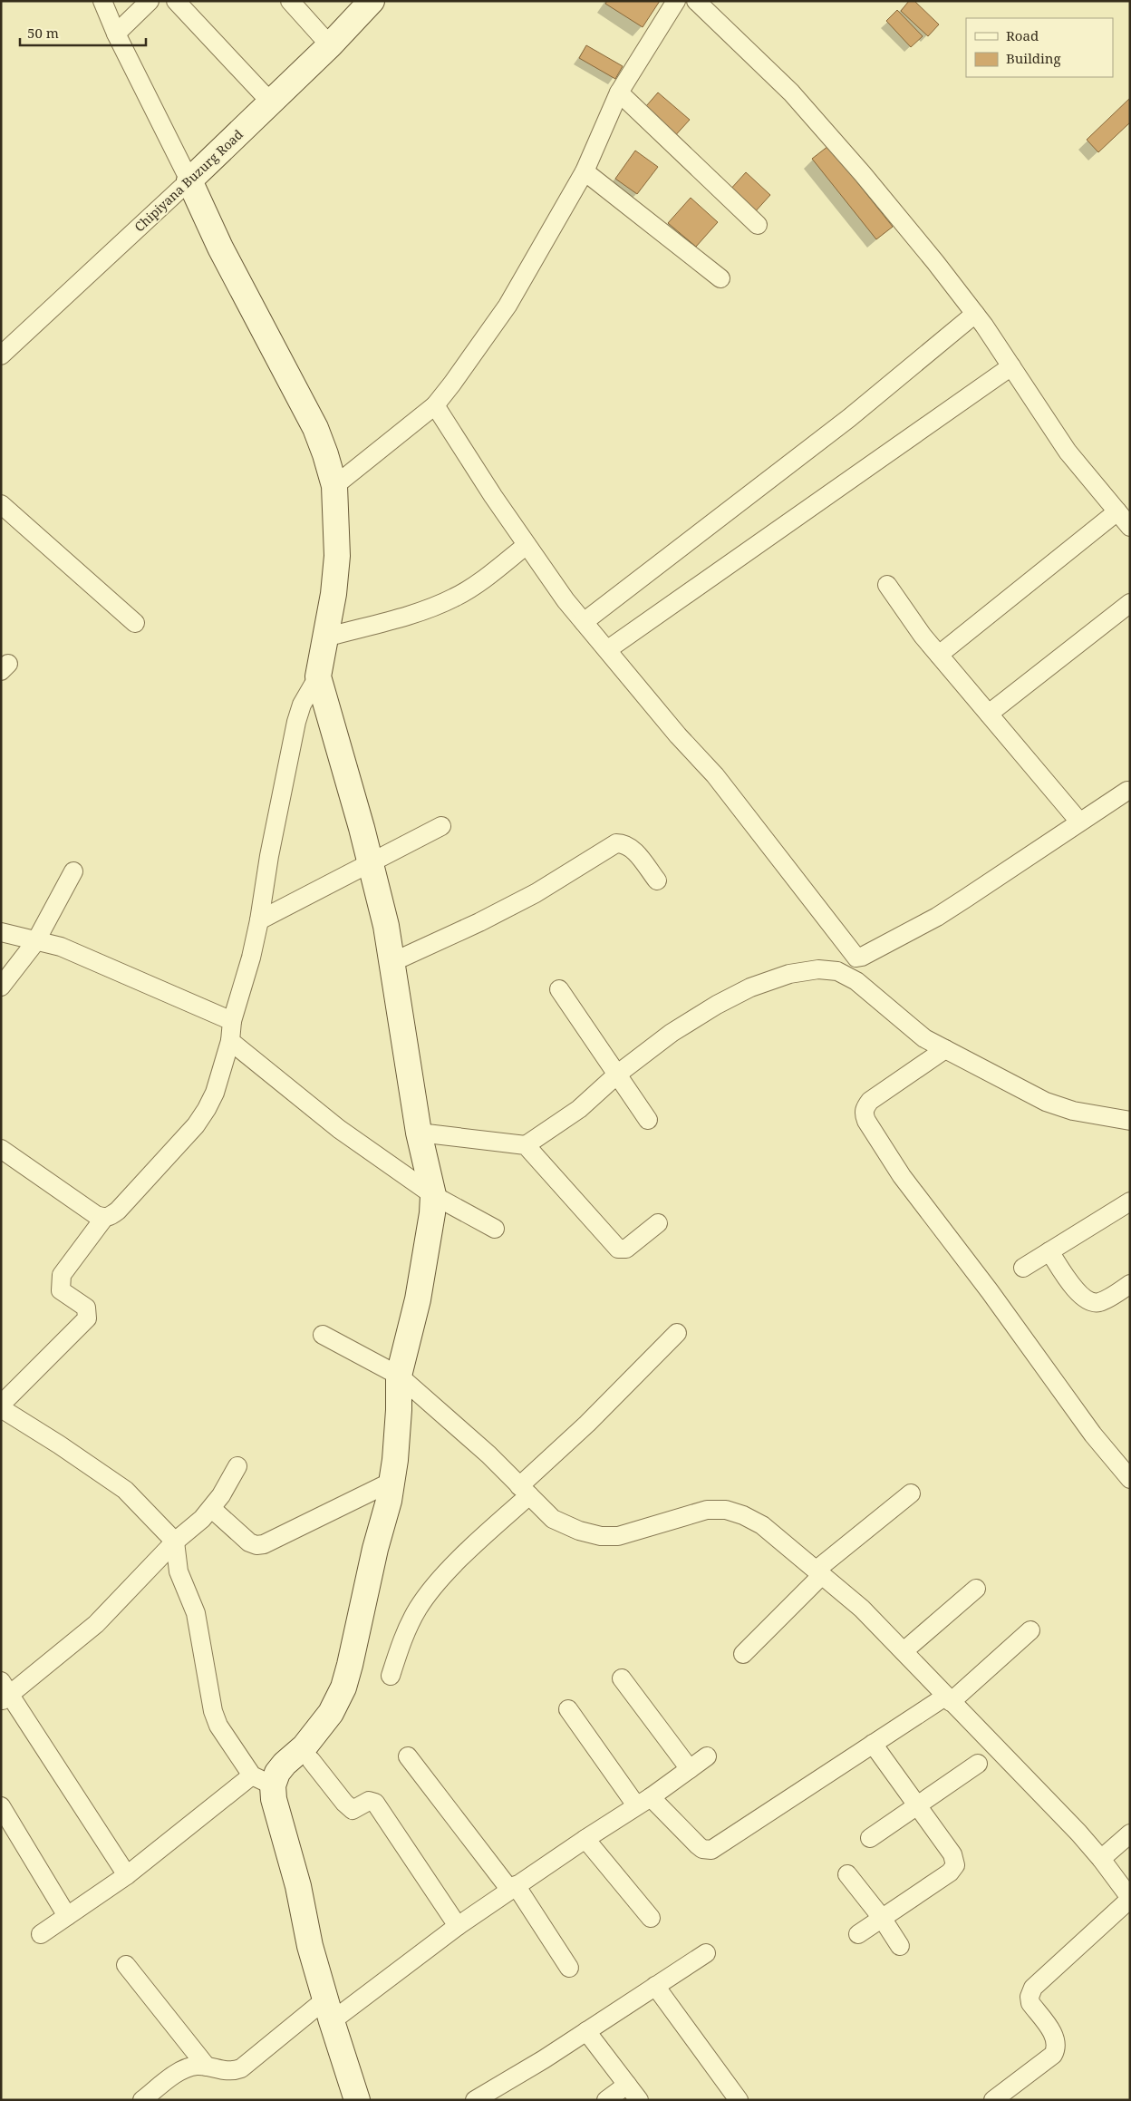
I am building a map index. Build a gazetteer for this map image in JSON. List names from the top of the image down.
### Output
{
  "streets": {
    "street": ["Chipiyana Buzurg Road"]
  },
  "legend": ["Road", "Building"],
  "scale_bar": "50 m"
}
